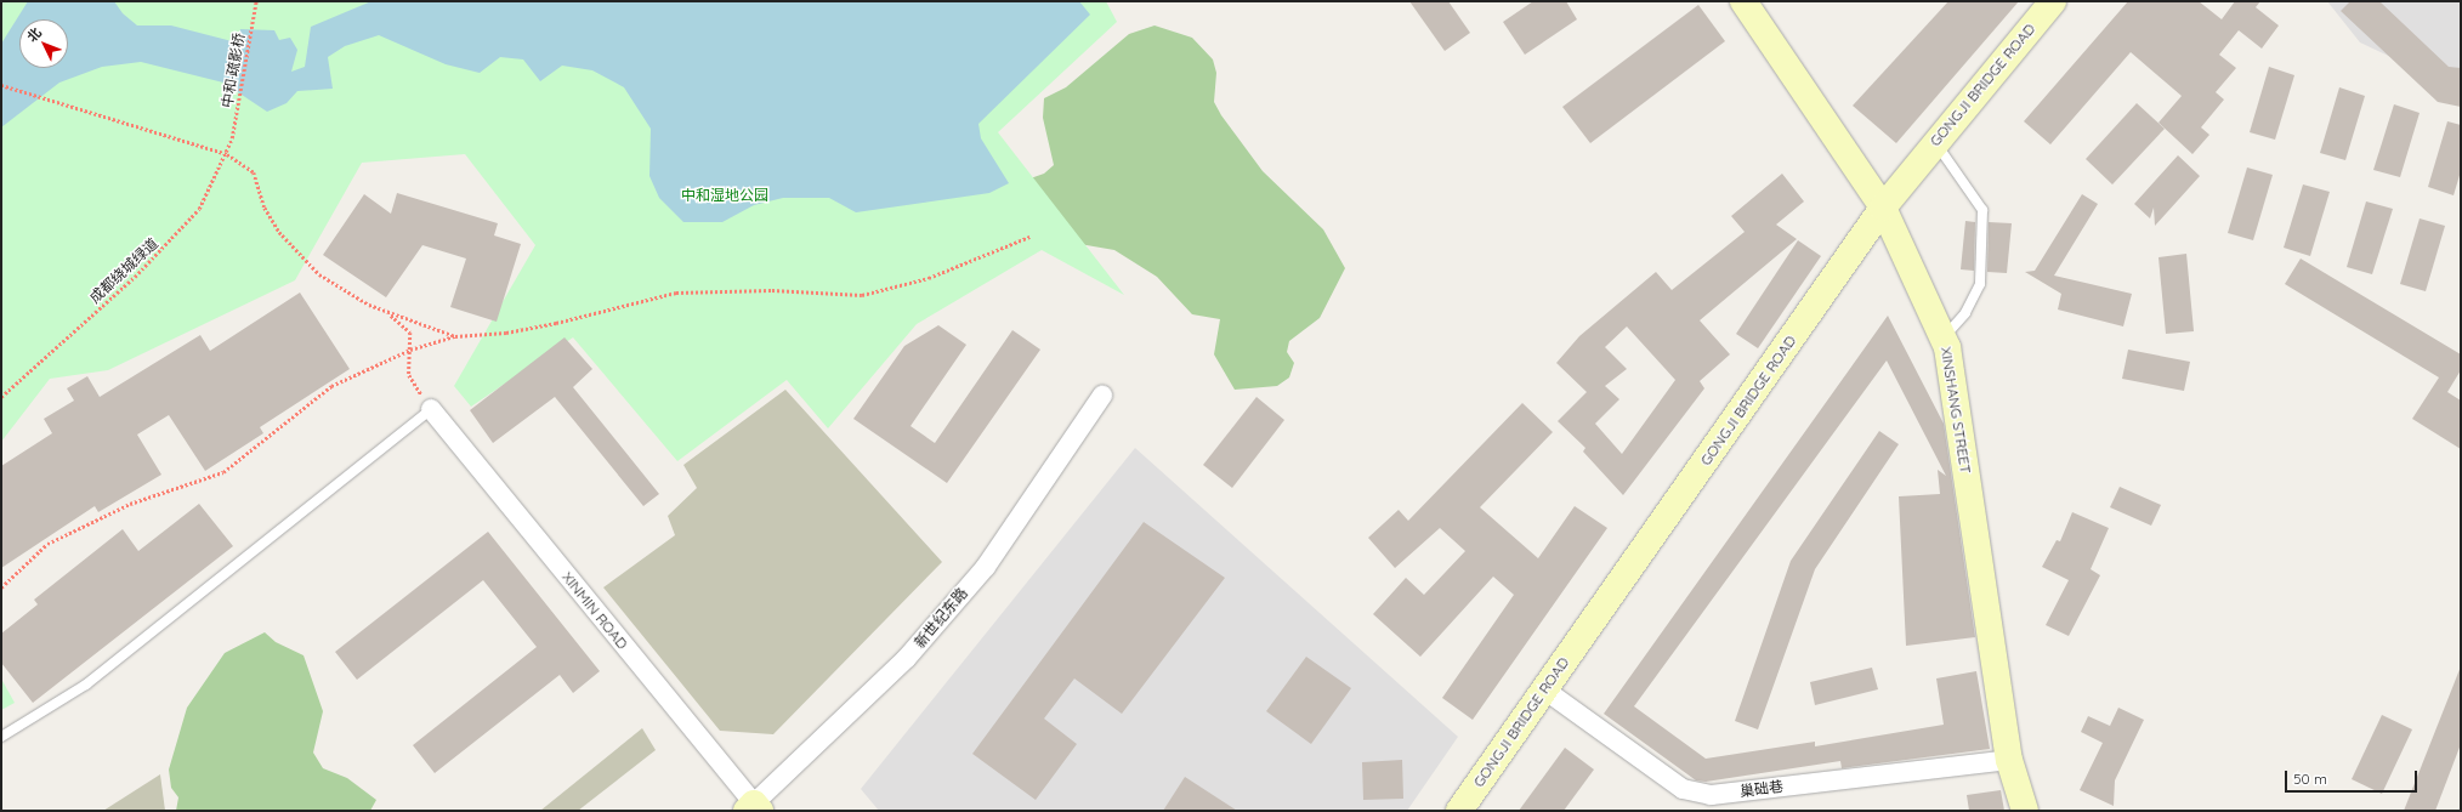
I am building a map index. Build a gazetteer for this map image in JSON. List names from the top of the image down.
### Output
{
  "streets": {
    "main road": ["GONGJI BRIDGE ROAD", "XINSHANG STREET"],
    "street": ["XINMIN ROAD", "新世纪东路", "巢础巷"],
    "path": ["中和·疏影桥", "成都绕城绿道"]
  },
  "crossings": [
    ["中和·疏影桥", "成都绕城绿道"],
    ["GONGJI BRIDGE ROAD", "XINSHANG STREET"],
    ["GONGJI BRIDGE ROAD", "巢础巷"],
    ["XINSHANG STREET", "巢础巷"],
    ["XINMIN ROAD", "新世纪东路"]
  ],
  "parks": ["中和湿地公园"],
  "scale_bar": "50 m",
  "north": "top left"
}
